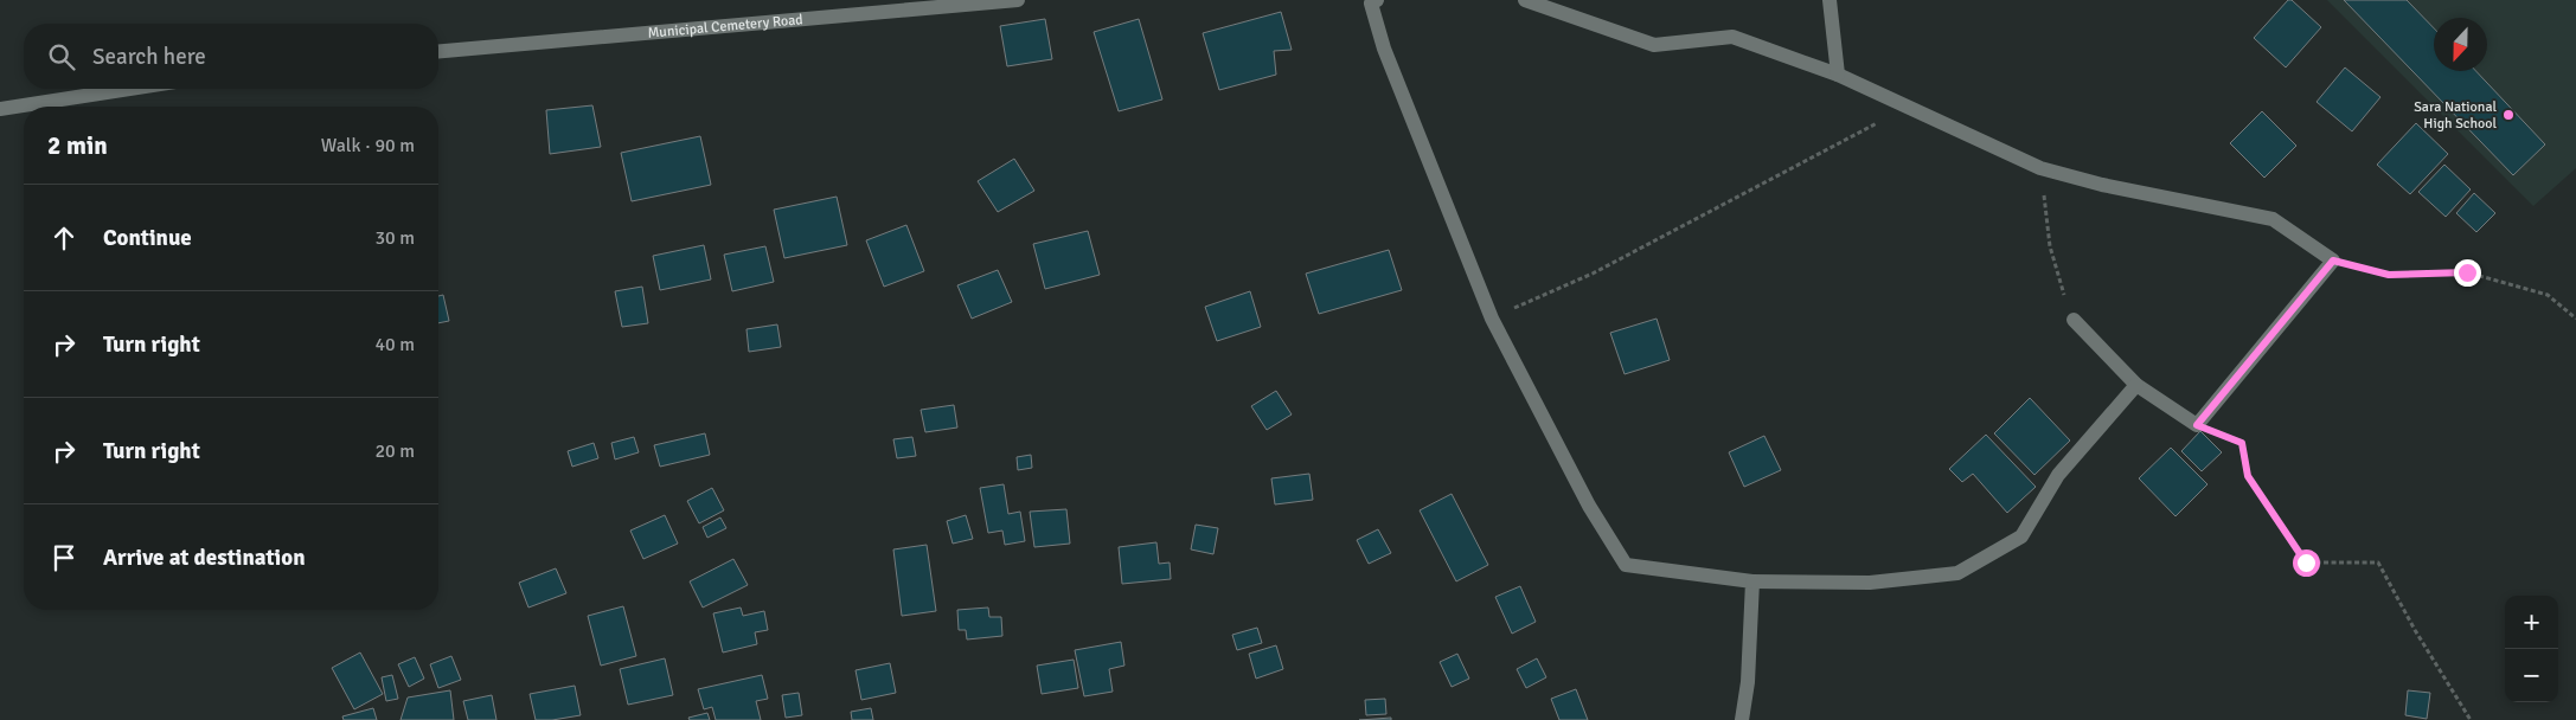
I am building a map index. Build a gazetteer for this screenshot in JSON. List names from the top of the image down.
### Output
{
  "streets": {
    "street": ["Municipal Cemetery Road"]
  },
  "places": ["Sara National High School"],
  "north": "bottom",
  "page": {
    "search": "Search here",
    "heading": ["2 min", "Walk · 90 m"],
    "list": [
      ["Continue", "30 m"],
      ["Turn right", "40 m"],
      ["Turn right", "20 m"],
      "Arrive at destination"
    ],
    "map_buttons": ["+", "−"]
  }
}
